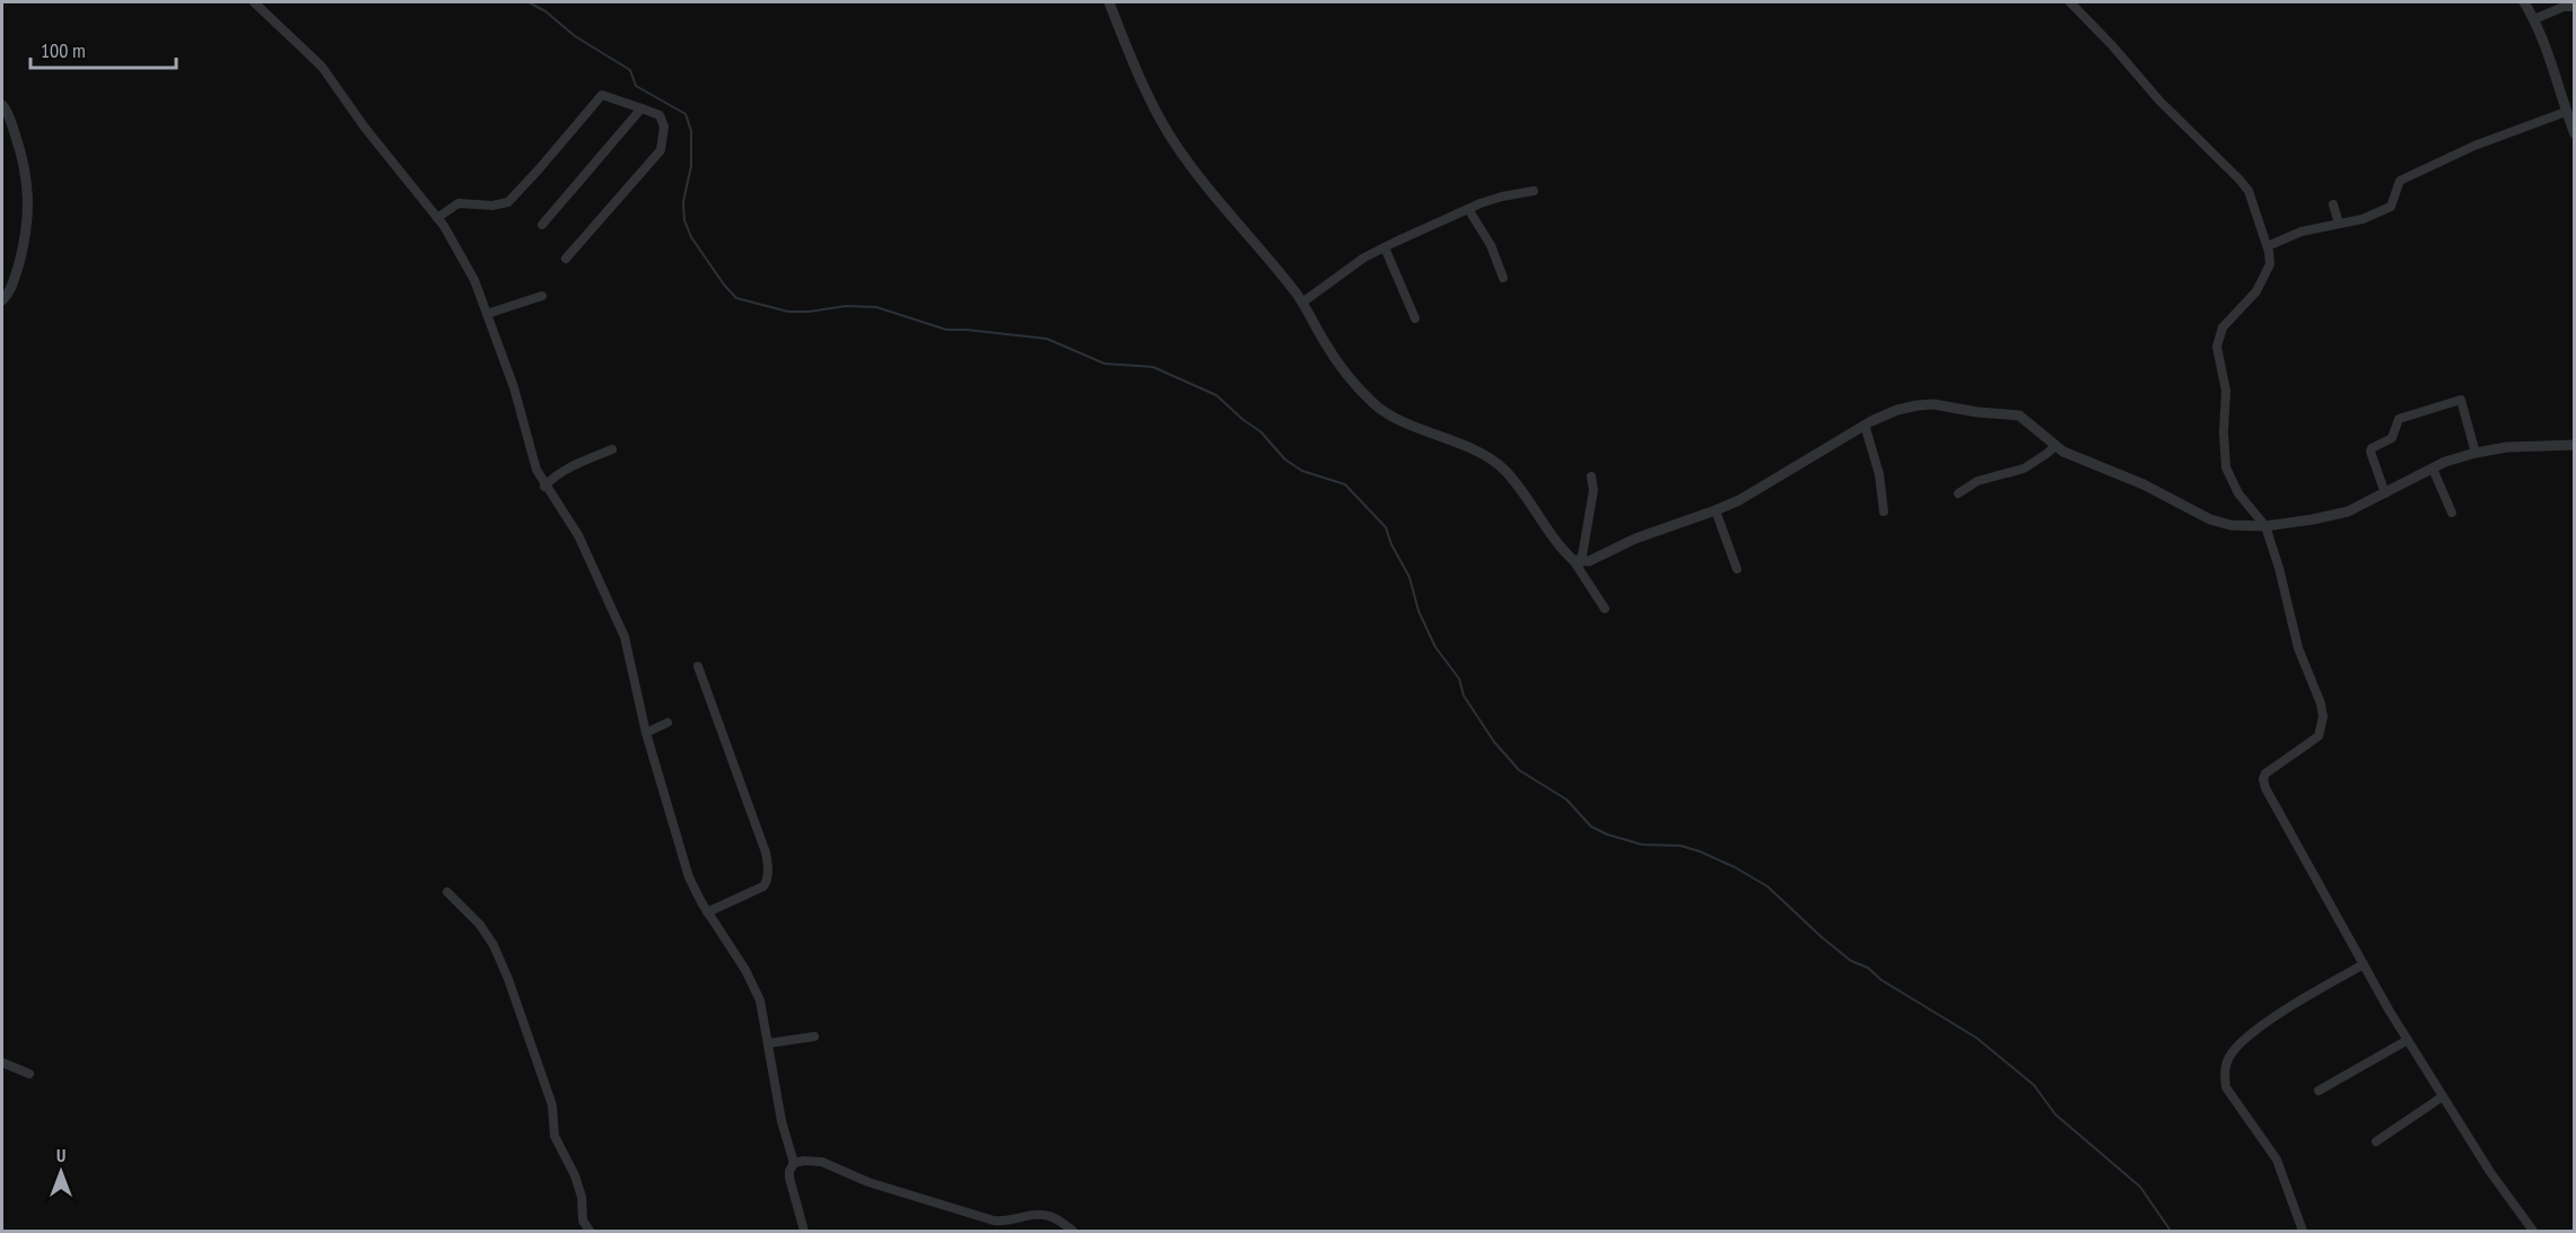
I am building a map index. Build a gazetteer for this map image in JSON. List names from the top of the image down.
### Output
{
  "scale_bar": "100 m",
  "north": "top"
}
